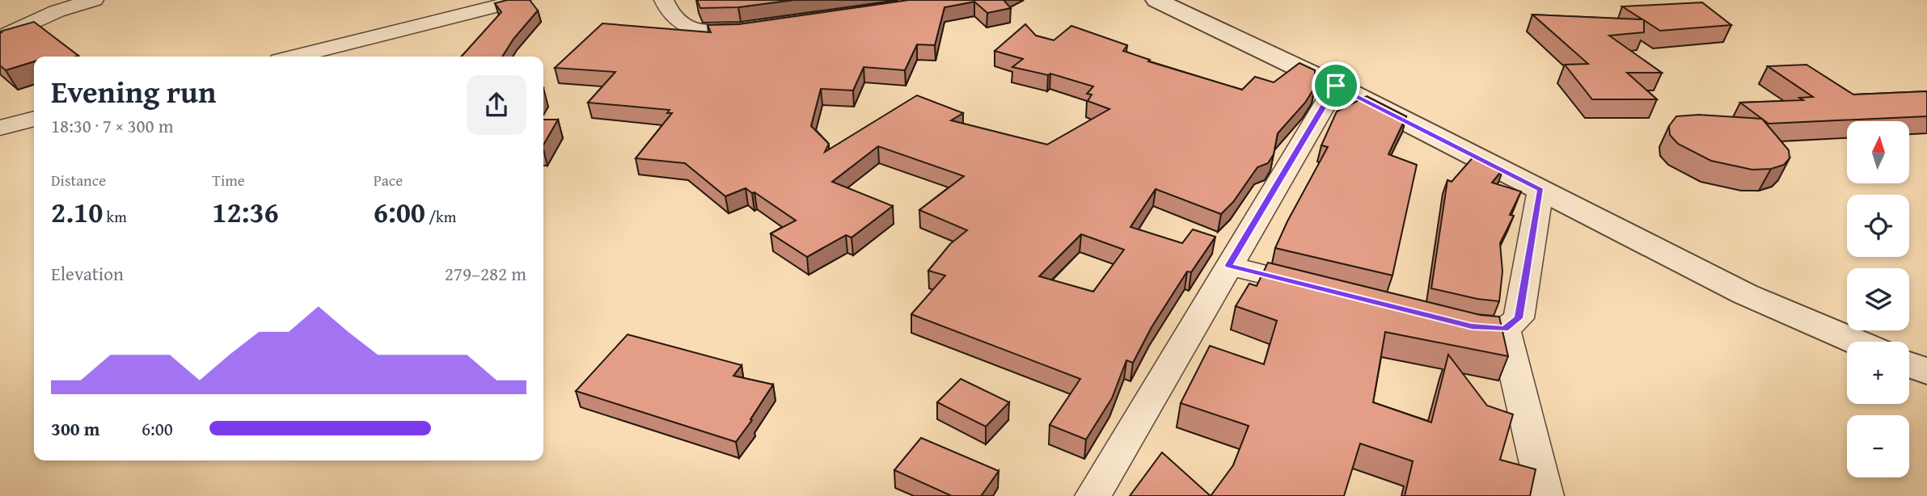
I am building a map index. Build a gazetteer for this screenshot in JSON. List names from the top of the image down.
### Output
{
  "north": "top",
  "page": {
    "heading": ["Evening run", "18:30 · 7 × 300 m"],
    "map_buttons": ["+", "−"],
    "stats": [
      ["Distance", "2.10 km"],
      ["Time", "12:36"],
      ["Pace", "6:00 /km"]
    ],
    "chart": ["Elevation", "279–282 m"],
    "list": [
      {
        "name": "300 m",
        "note": "6:00"
      }
    ]
  }
}
